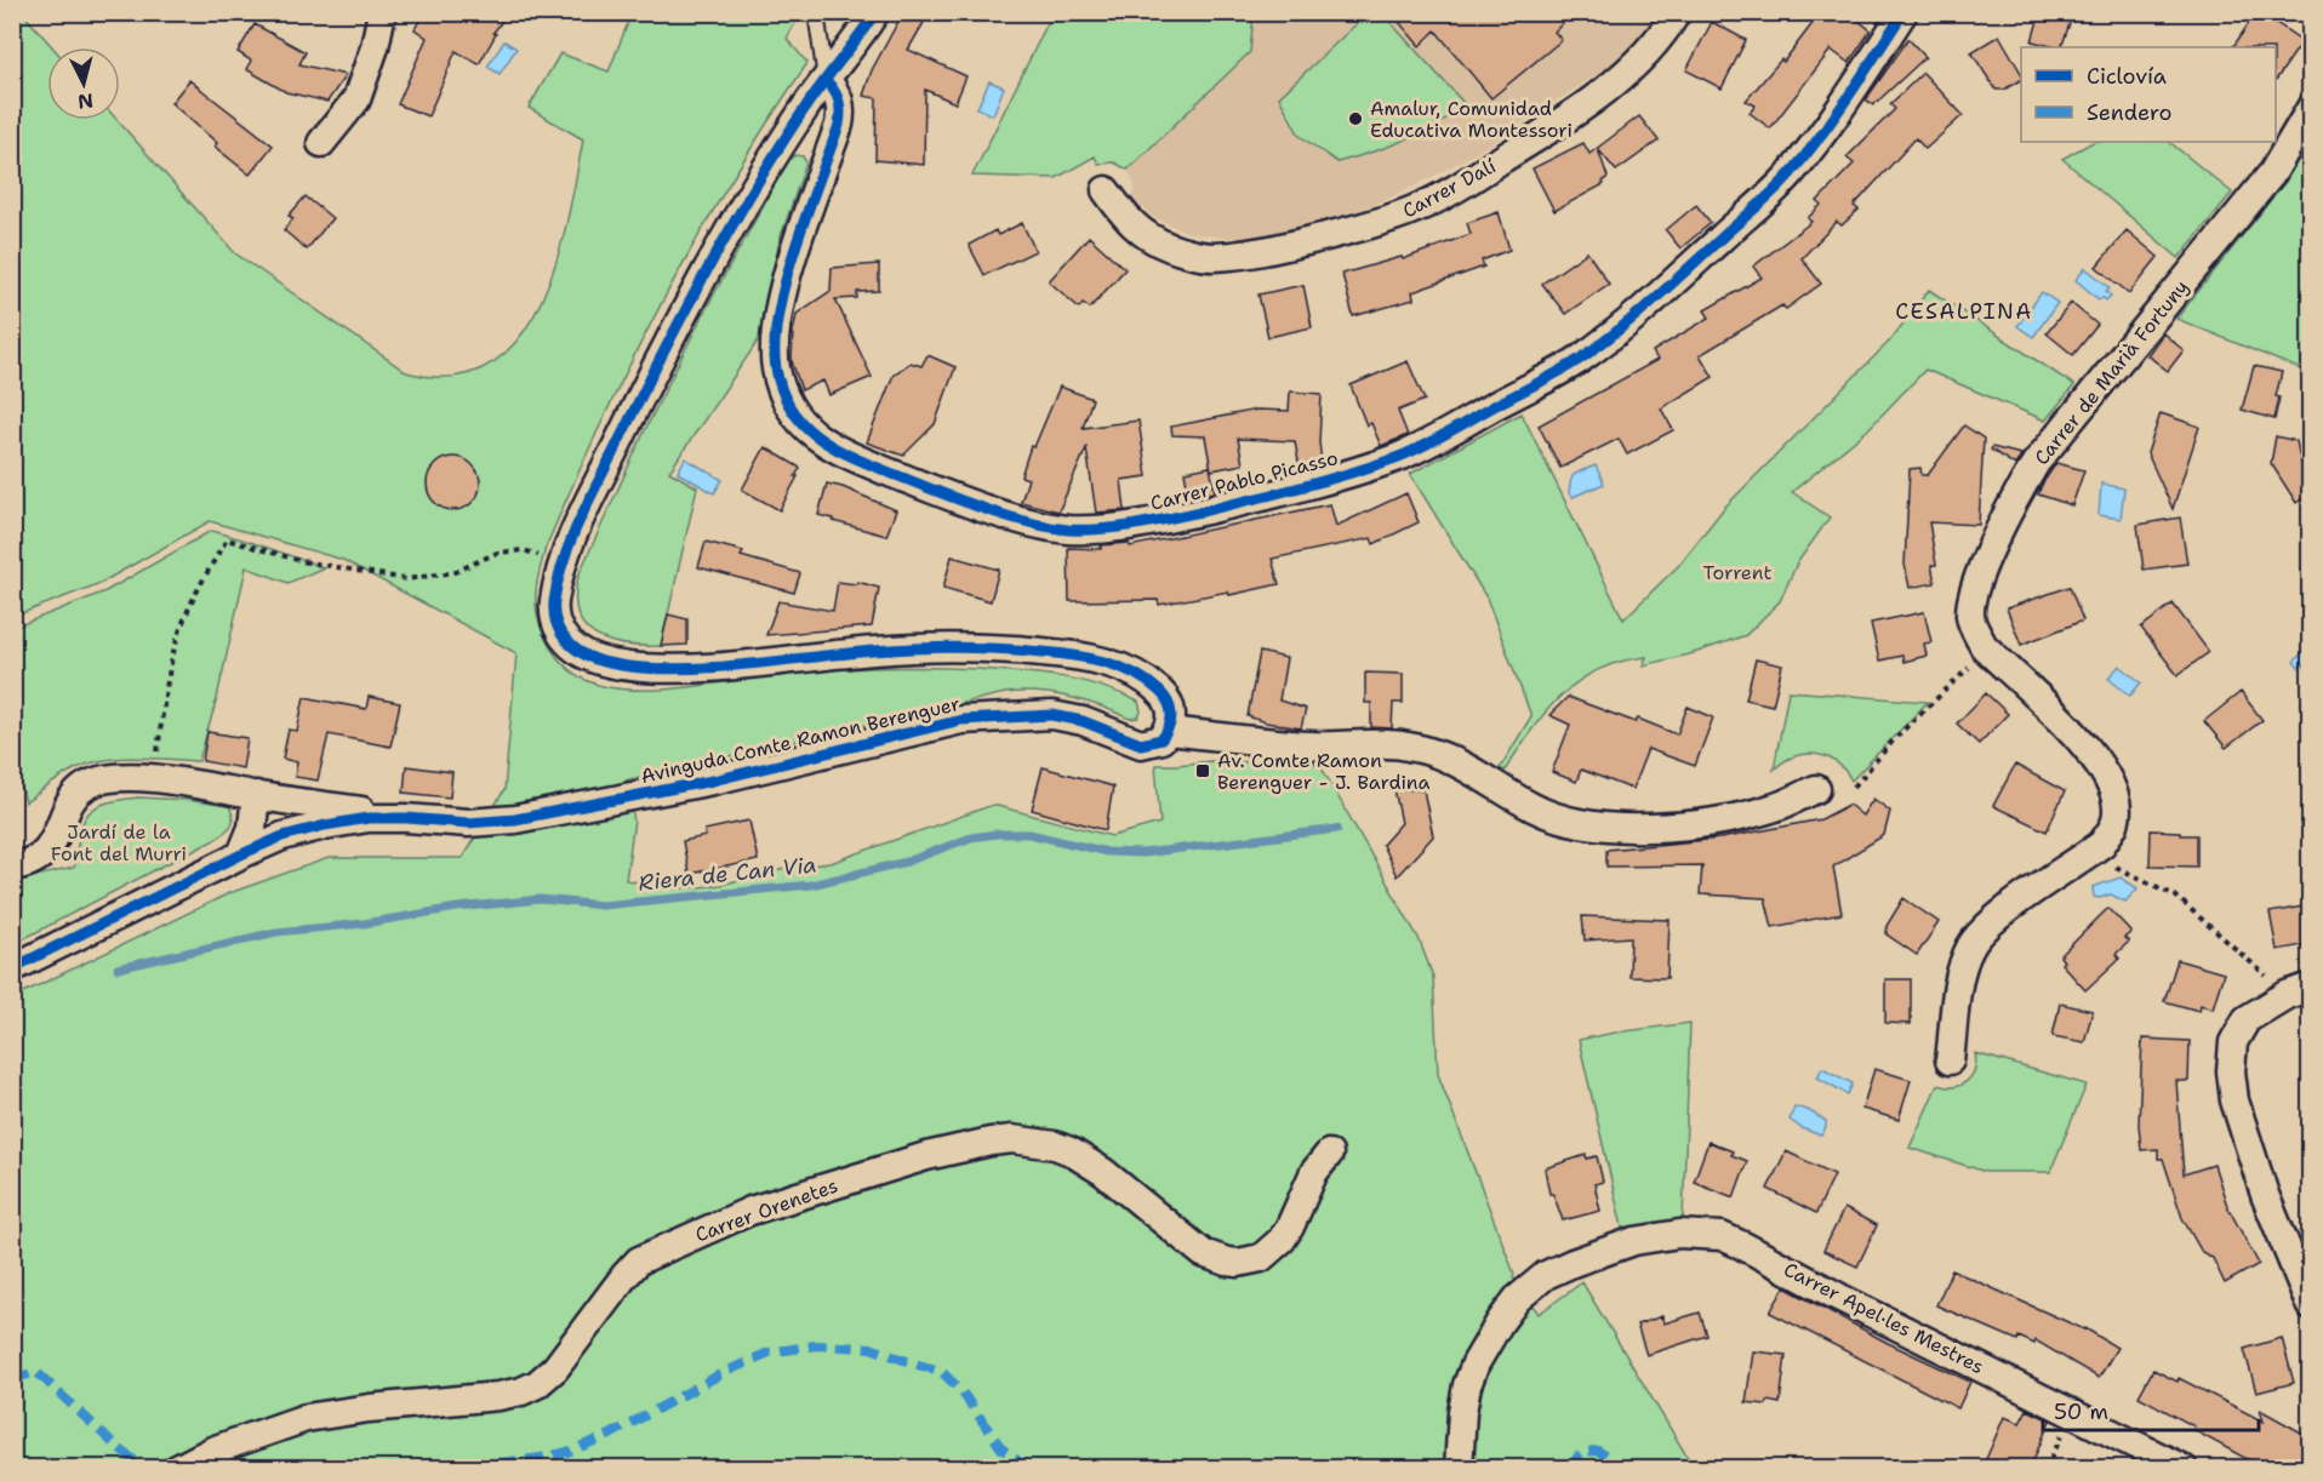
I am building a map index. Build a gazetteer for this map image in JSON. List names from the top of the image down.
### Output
{
  "streets": {
    "street": [
      "Carrer Dalí",
      "Carrer de Marià Fortuny",
      "Carrer Pablo Picasso",
      "Avinguda Comte Ramon Berenguer",
      "Carrer Orenetes",
      "Carrer Apel·les Mestres"
    ]
  },
  "districts": ["CESALPINA"],
  "water": ["Riera de Can Via"],
  "parks": ["Torrent", "Jardí de la Font del Murri"],
  "places": {
    "other": ["Amalur, Comunidad Educativa Montessori"],
    "transit": ["Av. Comte Ramon Berenguer - J. Bardina"]
  },
  "legend": ["Ciclovía", "Sendero"],
  "scale_bar": "50 m",
  "north": "bottom"
}
